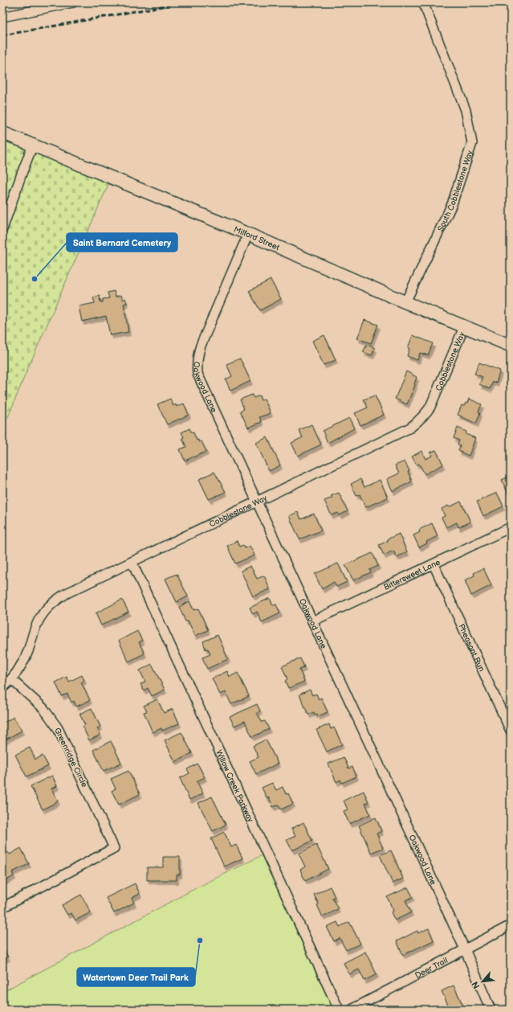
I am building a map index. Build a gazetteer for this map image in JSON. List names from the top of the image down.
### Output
{
  "streets": {
    "main road": ["Milford Street"],
    "street": [
      "South Cobblestone Way",
      "Cobblestone Way",
      "Oakwood Lane",
      "Bittersweet Lane",
      "Pheasant Run",
      "Greenridge Circle",
      "Willow Creek Parkway",
      "Deer Trail"
    ]
  },
  "crossings": [
    ["South Cobblestone Way", "Milford Street"],
    ["Milford Street", "Cobblestone Way"],
    ["Milford Street", "Oakwood Lane"],
    ["Cobblestone Way", "Oakwood Lane"],
    ["Cobblestone Way", "Greenridge Circle"],
    ["Cobblestone Way", "Willow Creek Parkway"],
    ["Oakwood Lane", "Bittersweet Lane"],
    ["Oakwood Lane", "Deer Trail"],
    ["Bittersweet Lane", "Pheasant Run"]
  ],
  "places": ["Saint Bernard Cemetery", "Watertown Deer Trail Park"],
  "north": "bottom left"
}
